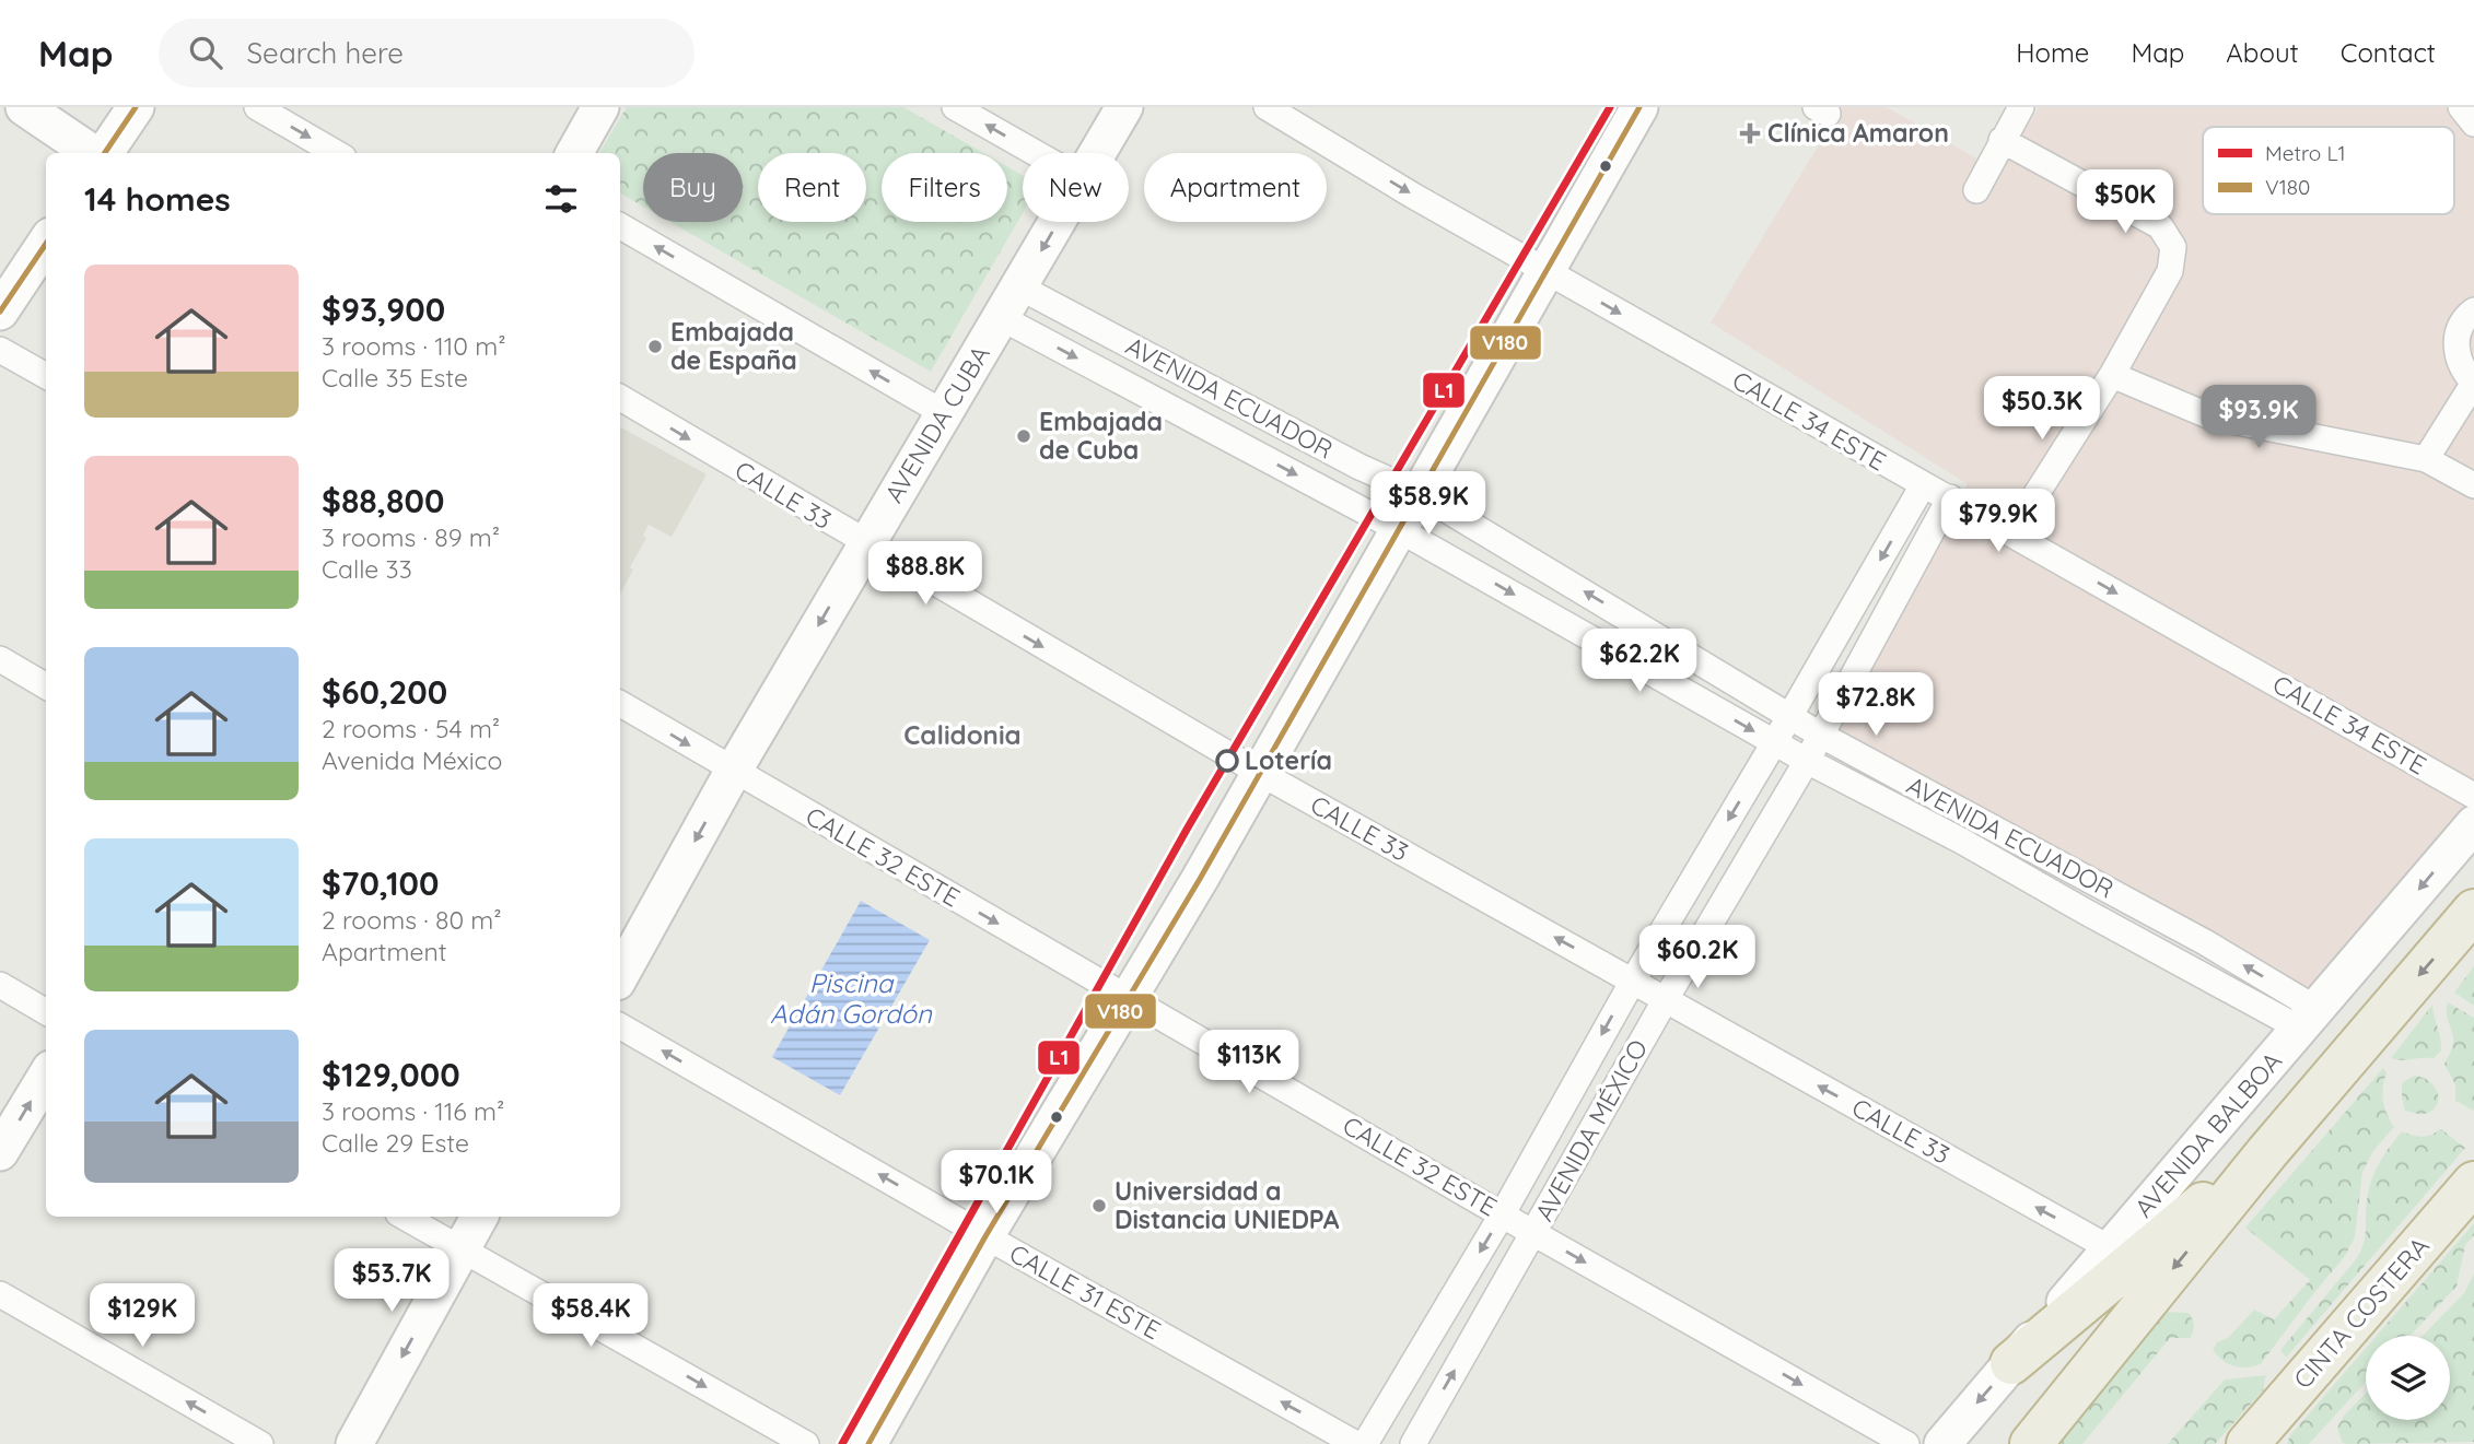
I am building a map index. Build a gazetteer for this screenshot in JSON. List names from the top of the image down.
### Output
{
  "streets": {
    "highway": ["CINTA COSTERA"],
    "street": [
      "AVENIDA ECUADOR",
      "CALLE 34 ESTE",
      "AVENIDA CUBA",
      "CALLE 33",
      "CALLE 32 ESTE",
      "AVENIDA MÉXICO",
      "AVENIDA BALBOA",
      "CALLE 31 ESTE"
    ]
  },
  "crossings": [
    ["AVENIDA ECUADOR", "AVENIDA CUBA"],
    ["AVENIDA ECUADOR", "AVENIDA MÉXICO"],
    ["AVENIDA ECUADOR", "AVENIDA BALBOA"],
    ["CALLE 34 ESTE", "AVENIDA MÉXICO"],
    ["AVENIDA CUBA", "CALLE 33"],
    ["AVENIDA CUBA", "CALLE 32 ESTE"],
    ["CALLE 33", "AVENIDA MÉXICO"],
    ["CALLE 33", "AVENIDA BALBOA"],
    ["CALLE 32 ESTE", "AVENIDA MÉXICO"]
  ],
  "one_way": [
    "CALLE 34 ESTE",
    "AVENIDA CUBA",
    "CALLE 32 ESTE",
    "AVENIDA BALBOA",
    "CALLE 31 ESTE"
  ],
  "districts": ["Calidonia"],
  "water": ["Piscina Adán Gordón"],
  "places": {
    "health": ["Clínica Amaron"],
    "other": [
      "Embajada de España",
      "Embajada de Cuba",
      "Lotería",
      "Universidad a Distancia UNIEDPA"
    ]
  },
  "lines": ["metro line L1", "transit line V180"],
  "legend": ["Metro L1", "V180"],
  "page": {
    "header": "Map",
    "search": "Search here",
    "nav": [
      "Home",
      "Map",
      "About",
      "Contact"
    ],
    "chip": [
      "Buy",
      "Rent",
      "Filters",
      "New",
      "Apartment"
    ],
    "heading": "14 homes",
    "price": [
      "$50K",
      "$50.3K",
      "$93.9K",
      "$58.9K",
      "$79.9K",
      "$88.8K",
      "$62.2K",
      "$72.8K",
      "$60.2K",
      "$113K",
      "$70.1K",
      "$53.7K",
      "$129K",
      "$58.4K"
    ],
    "list": [
      {
        "name": "$93,900",
        "note": "3 rooms · 110 m² · Calle 35 Este"
      },
      {
        "name": "$88,800",
        "note": "3 rooms · 89 m² · Calle 33"
      },
      {
        "name": "$60,200",
        "note": "2 rooms · 54 m² · Avenida México"
      },
      {
        "name": "$70,100",
        "note": "2 rooms · 80 m² · Apartment"
      },
      {
        "name": "$129,000",
        "note": "3 rooms · 116 m² · Calle 29 Este"
      }
    ]
  }
}
